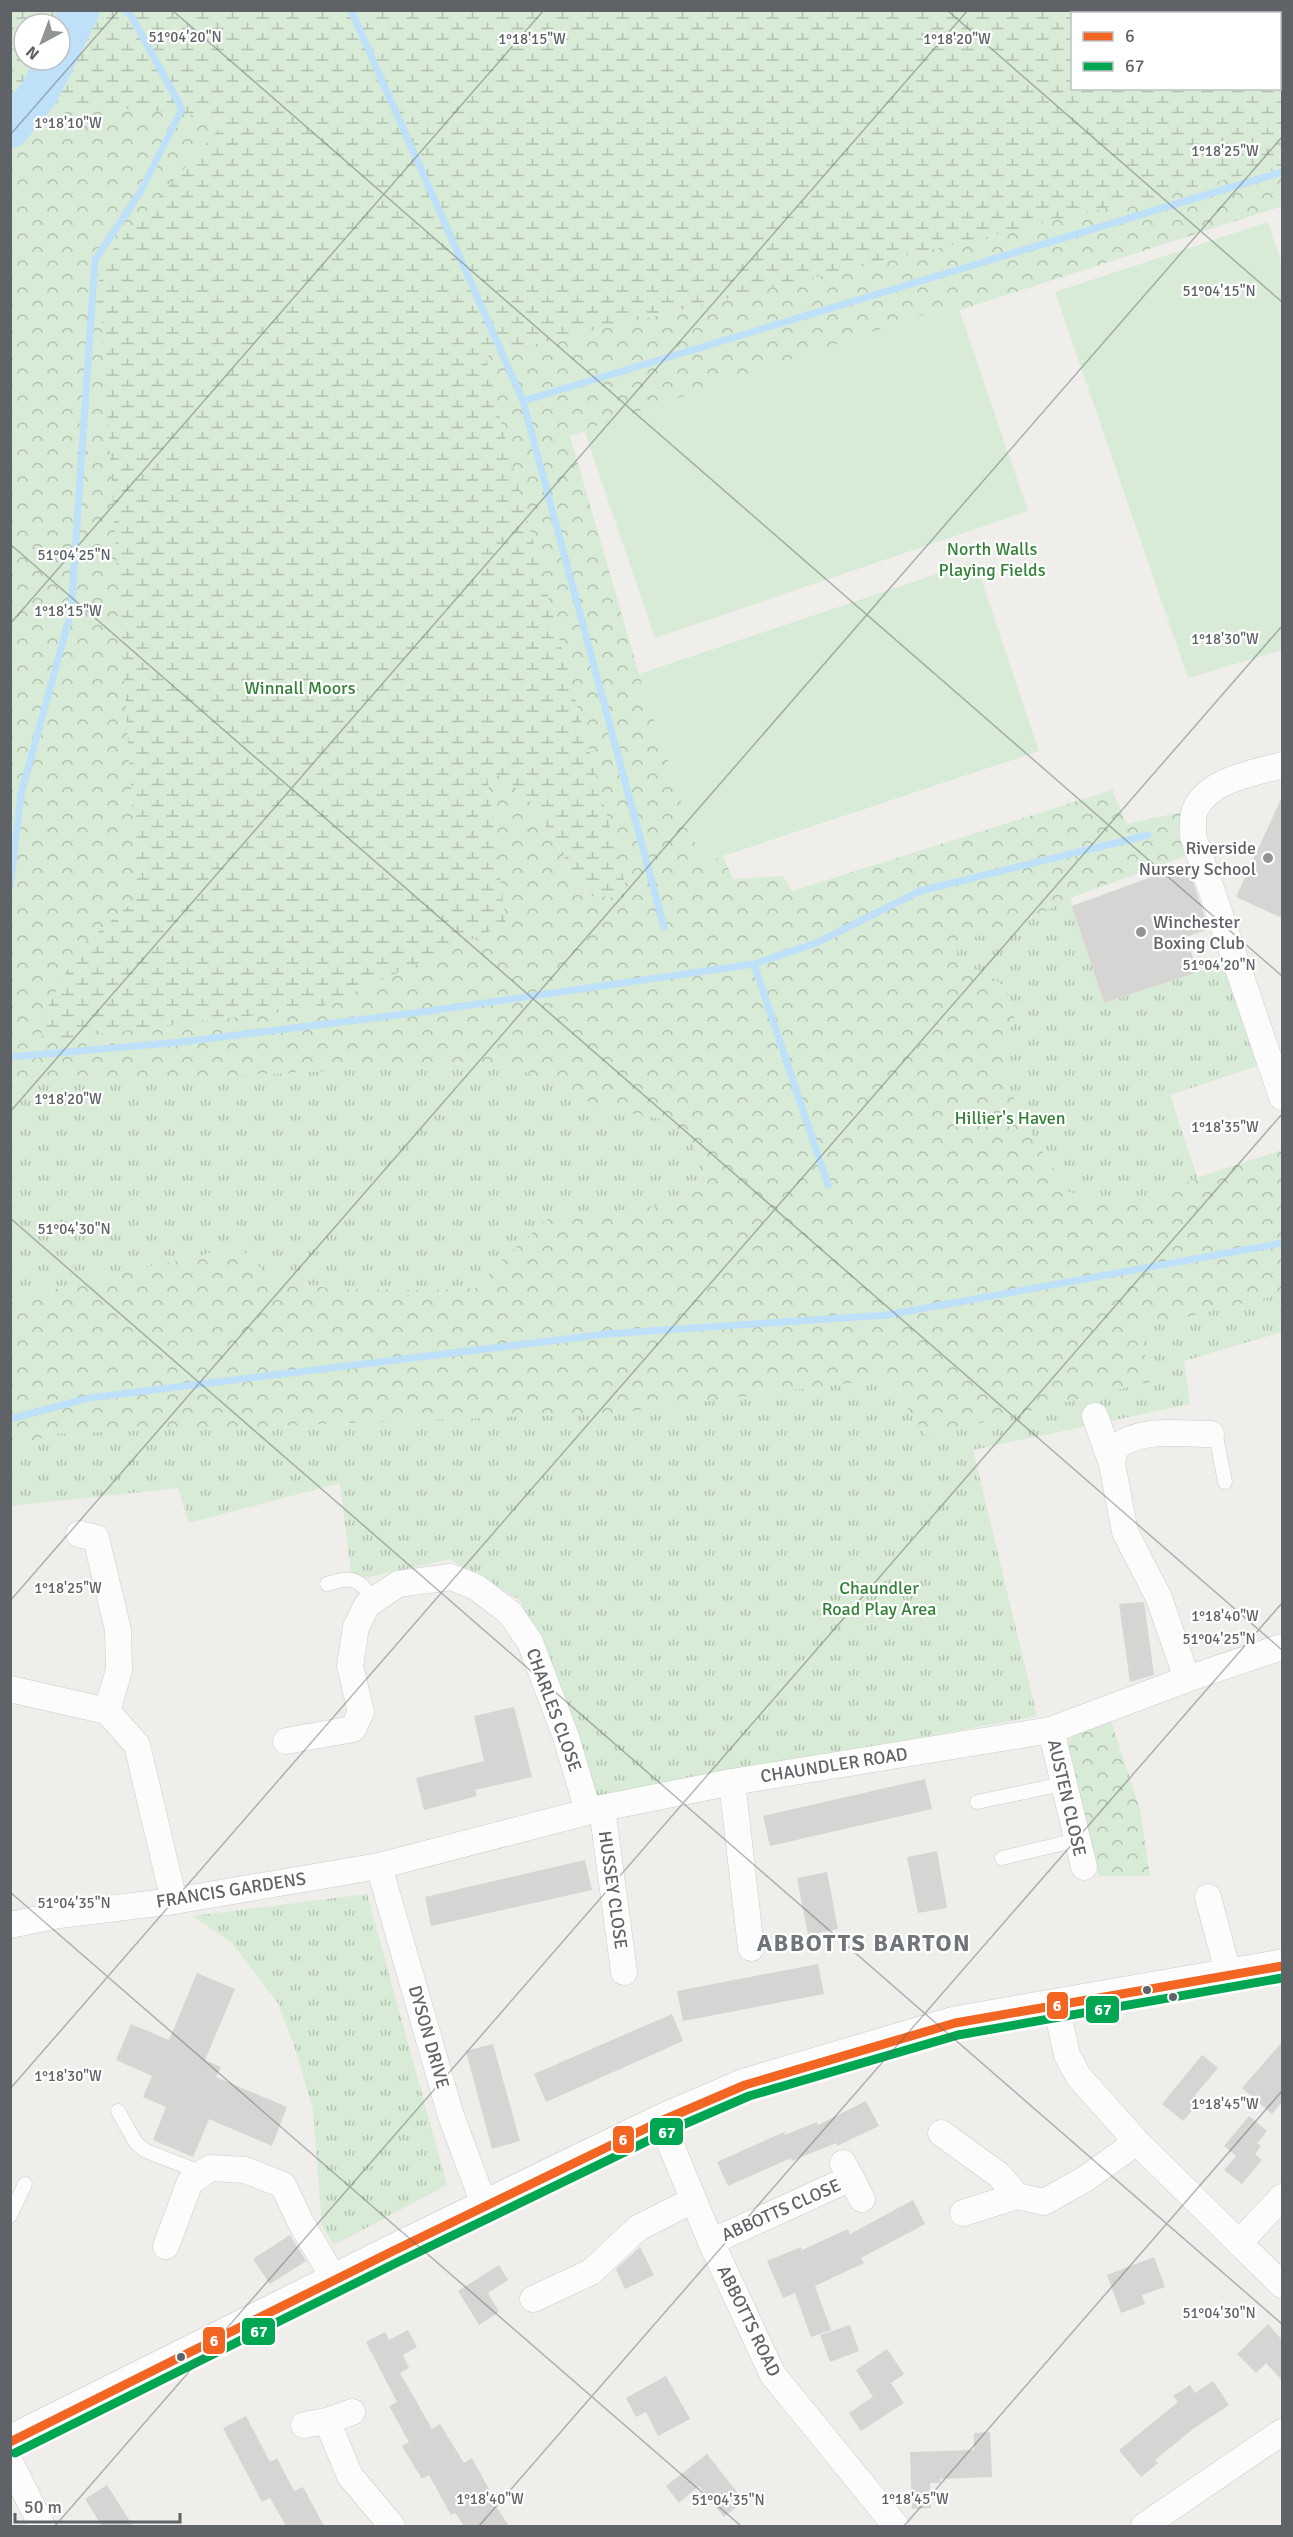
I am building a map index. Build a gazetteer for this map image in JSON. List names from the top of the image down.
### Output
{
  "streets": {
    "street": [
      "CHARLES CLOSE",
      "CHAUNDLER ROAD",
      "AUSTEN CLOSE",
      "FRANCIS GARDENS",
      "HUSSEY CLOSE",
      "DYSON DRIVE",
      "ABBOTTS CLOSE",
      "ABBOTTS ROAD"
    ]
  },
  "crossings": [
    ["CHARLES CLOSE", "CHAUNDLER ROAD"],
    ["CHARLES CLOSE", "HUSSEY CLOSE"],
    ["CHAUNDLER ROAD", "AUSTEN CLOSE"],
    ["CHAUNDLER ROAD", "FRANCIS GARDENS"],
    ["CHAUNDLER ROAD", "HUSSEY CLOSE"],
    ["CHAUNDLER ROAD", "DYSON DRIVE"],
    ["FRANCIS GARDENS", "DYSON DRIVE"],
    ["ABBOTTS CLOSE", "ABBOTTS ROAD"]
  ],
  "districts": ["ABBOTTS BARTON"],
  "parks": [
    "North Walls Playing Fields",
    "Winnall Moors",
    "Hillier's Haven",
    "Chaundler Road Play Area"
  ],
  "places": ["Riverside Nursery School", "Winchester Boxing Club"],
  "lines": ["transit line 6", "transit line 67"],
  "legend": ["6", "67"],
  "scale_bar": "50 m",
  "north": "bottom left",
  "coordinates": [
    "51°04'20\"N",
    "1°18'15\"W",
    "1°18'20\"W",
    "1°18'10\"W",
    "1°18'25\"W",
    "51°04'15\"N",
    "51°04'25\"N",
    "1°18'30\"W",
    "1°18'35\"W",
    "51°04'30\"N",
    "1°18'40\"W",
    "51°04'35\"N",
    "1°18'45\"W"
  ]
}
